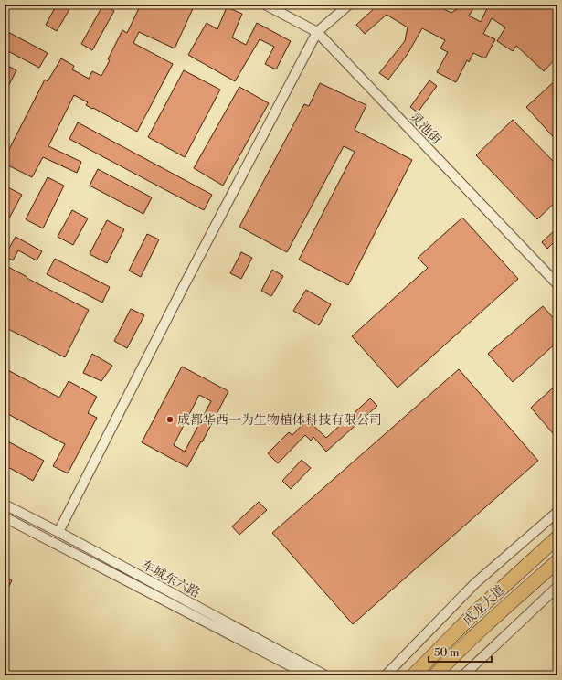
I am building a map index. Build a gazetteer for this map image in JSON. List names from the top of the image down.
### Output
{
  "streets": {
    "highway": ["成龙大道"],
    "street": ["灵池街", "车城东六路"]
  },
  "places": ["成都华西一为生物植体科技有限公司"],
  "scale_bar": "50 m"
}
